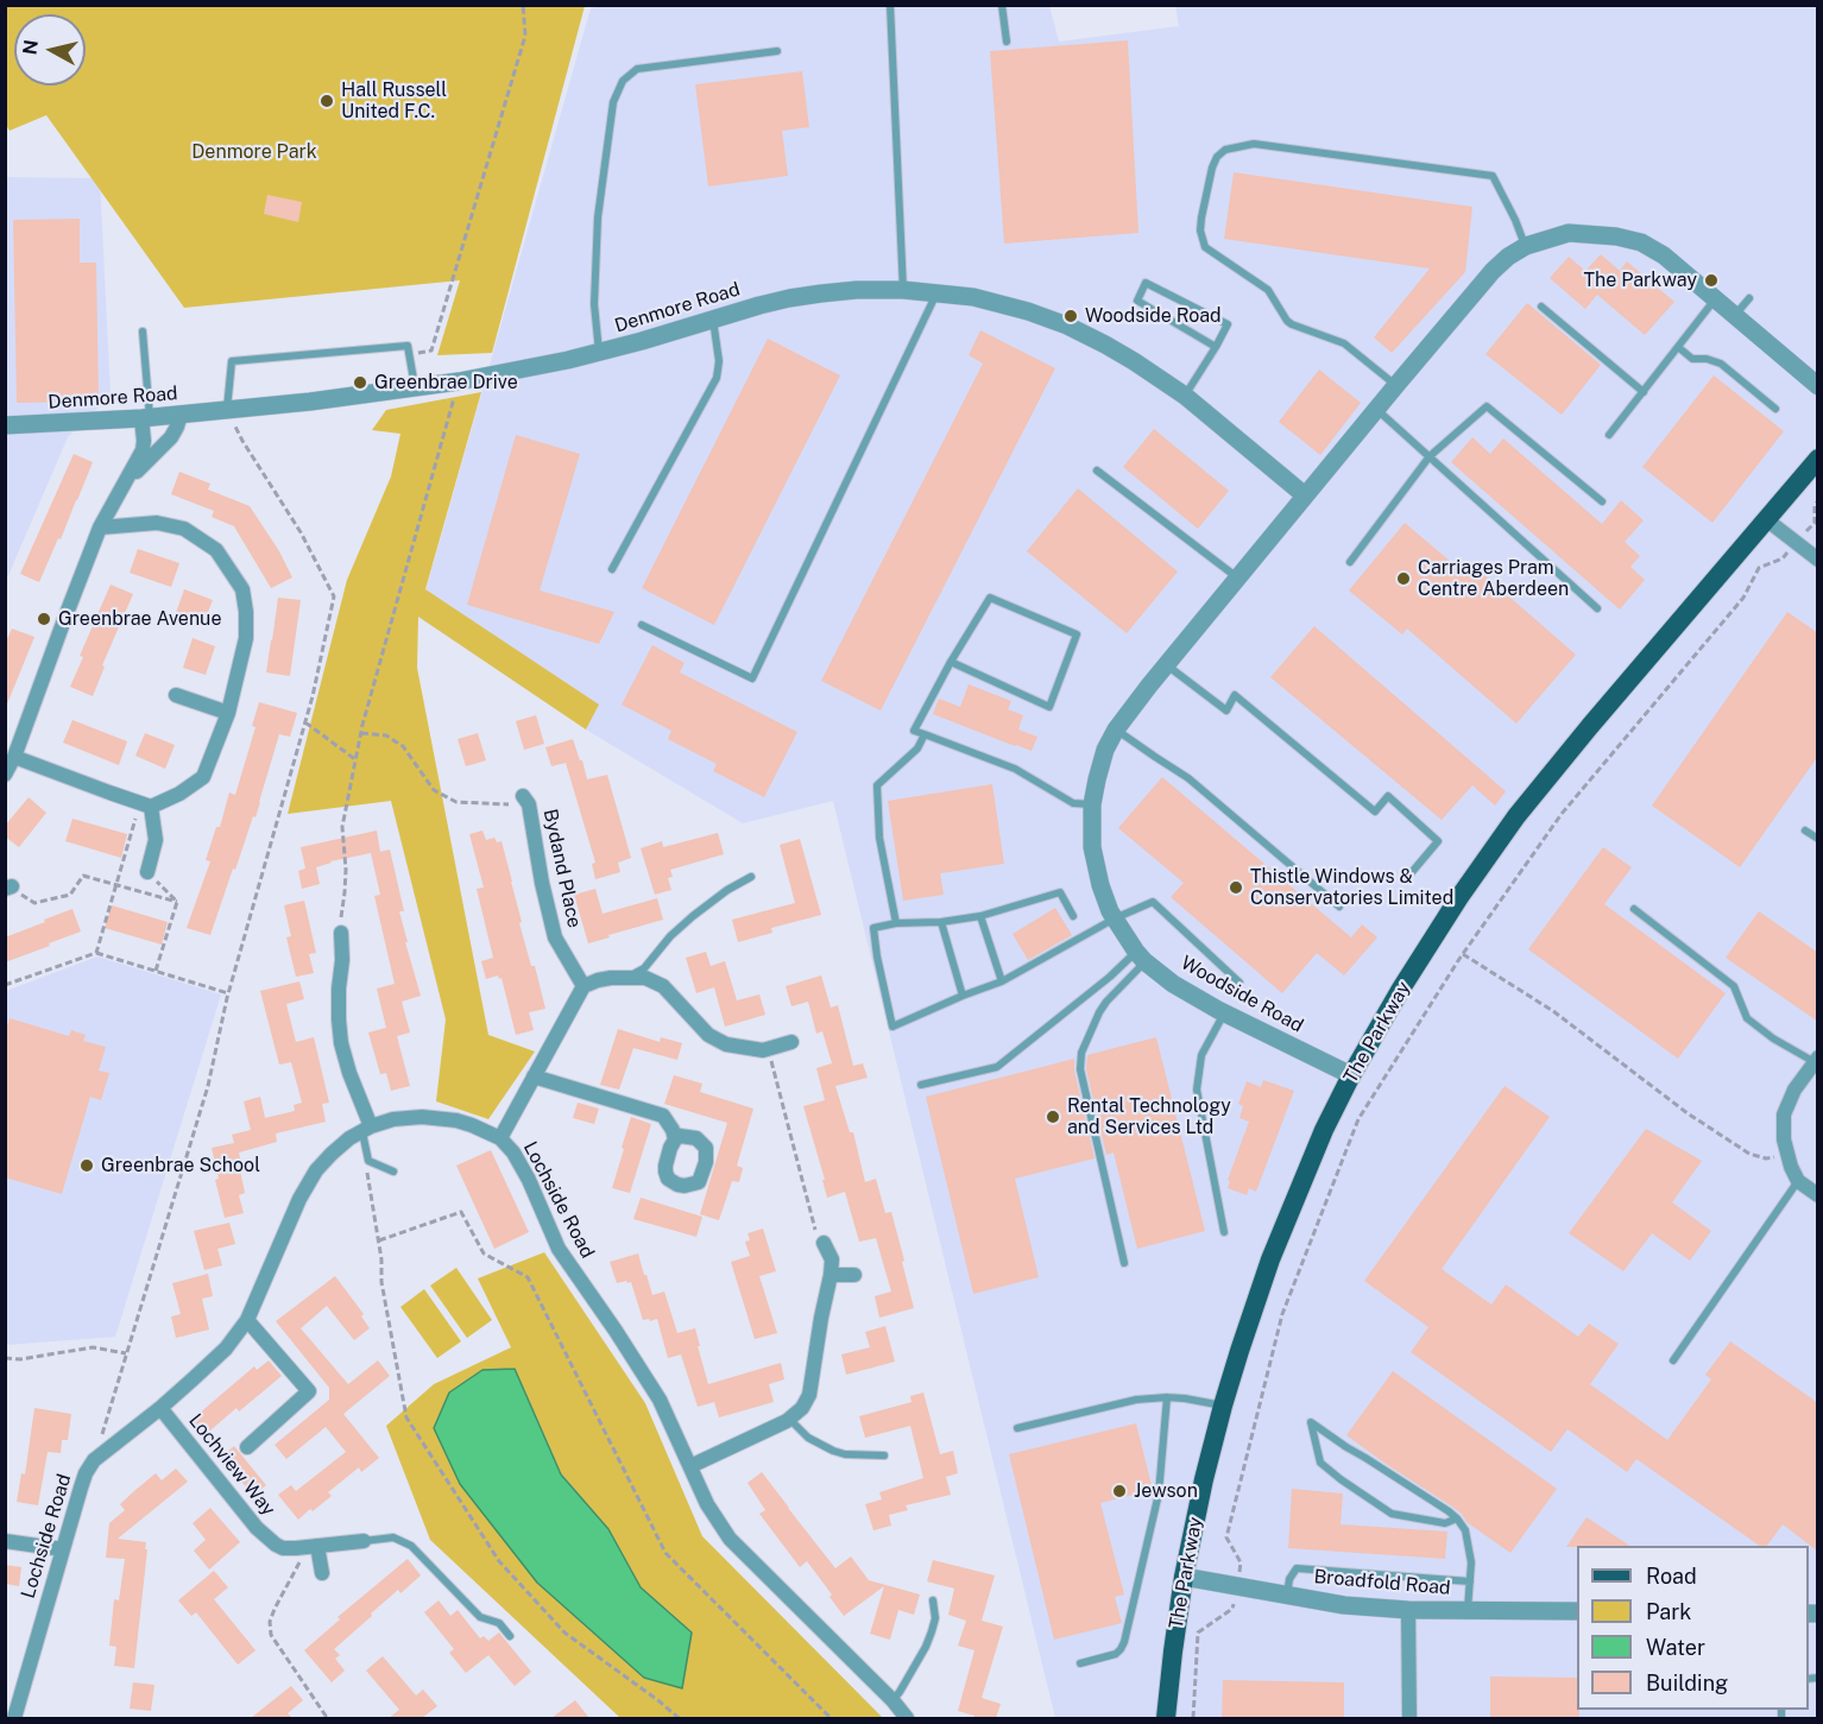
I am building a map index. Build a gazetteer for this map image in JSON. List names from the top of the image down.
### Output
{
  "streets": {
    "main road": ["The Parkway"],
    "street": [
      "Denmore Road",
      "Bydand Place",
      "Woodside Road",
      "Lochside Road",
      "Lochview Way",
      "Broadfold Road"
    ]
  },
  "crossings": [
    ["Denmore Road", "Woodside Road"],
    ["Woodside Road", "The Parkway"],
    ["The Parkway", "Broadfold Road"],
    ["Lochside Road", "Lochview Way"]
  ],
  "parks": ["Denmore Park"],
  "places": [
    "Hall Russell United F.C.",
    "The Parkway",
    "Woodside Road",
    "Greenbrae Drive",
    "Carriages Pram Centre Aberdeen",
    "Greenbrae Avenue",
    "Thistle Windows & Conservatories Limited",
    "Rental Technology and Services Ltd",
    "Greenbrae School",
    "Jewson"
  ],
  "legend": [
    "Road",
    "Park",
    "Water",
    "Building"
  ],
  "north": "left"
}
